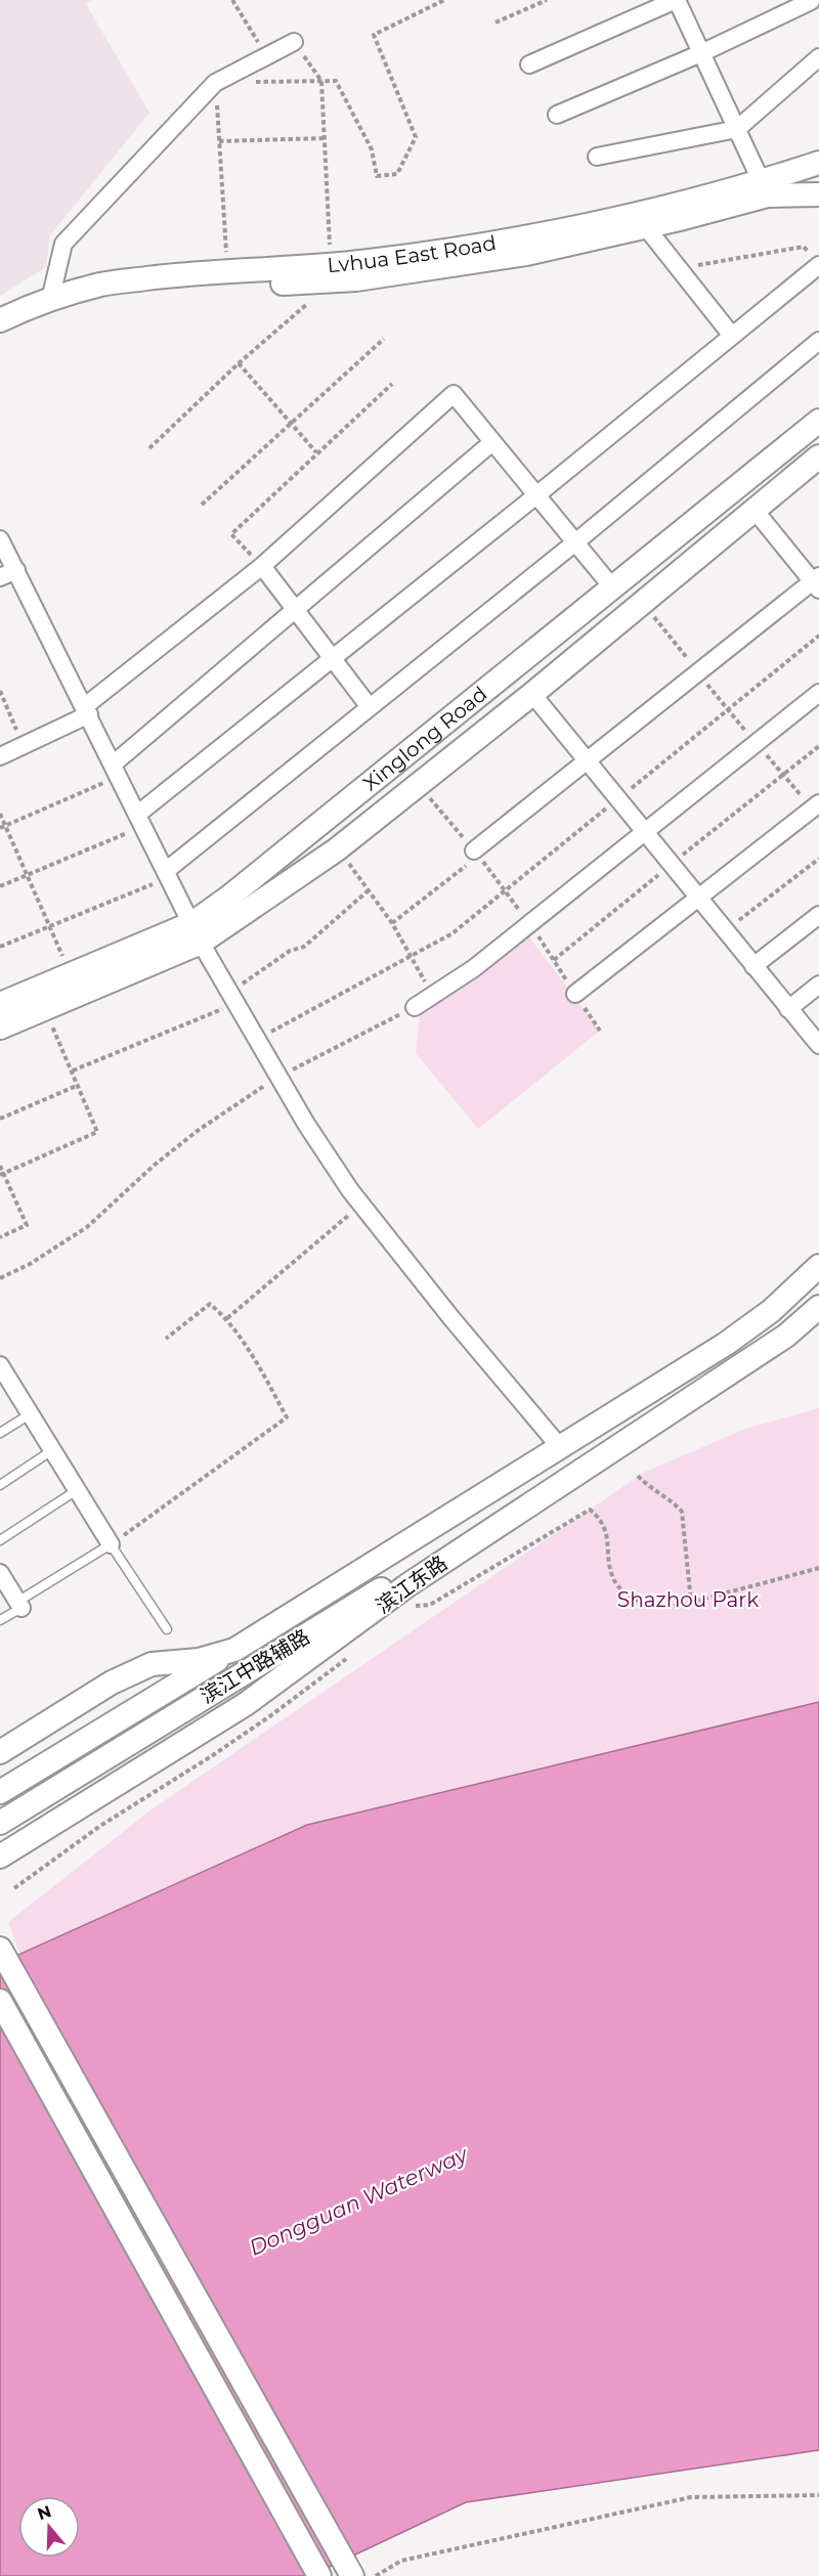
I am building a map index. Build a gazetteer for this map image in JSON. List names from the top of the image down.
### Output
{
  "streets": {
    "main road": [
      "Lvhua East Road",
      "Xinglong Road",
      "滨江东路",
      "滨江中路辅路"
    ]
  },
  "crossings": [
    ["滨江东路", "滨江中路辅路"]
  ],
  "water": ["Dongguan Waterway"],
  "parks": ["Shazhou Park"],
  "north": "top"
}
